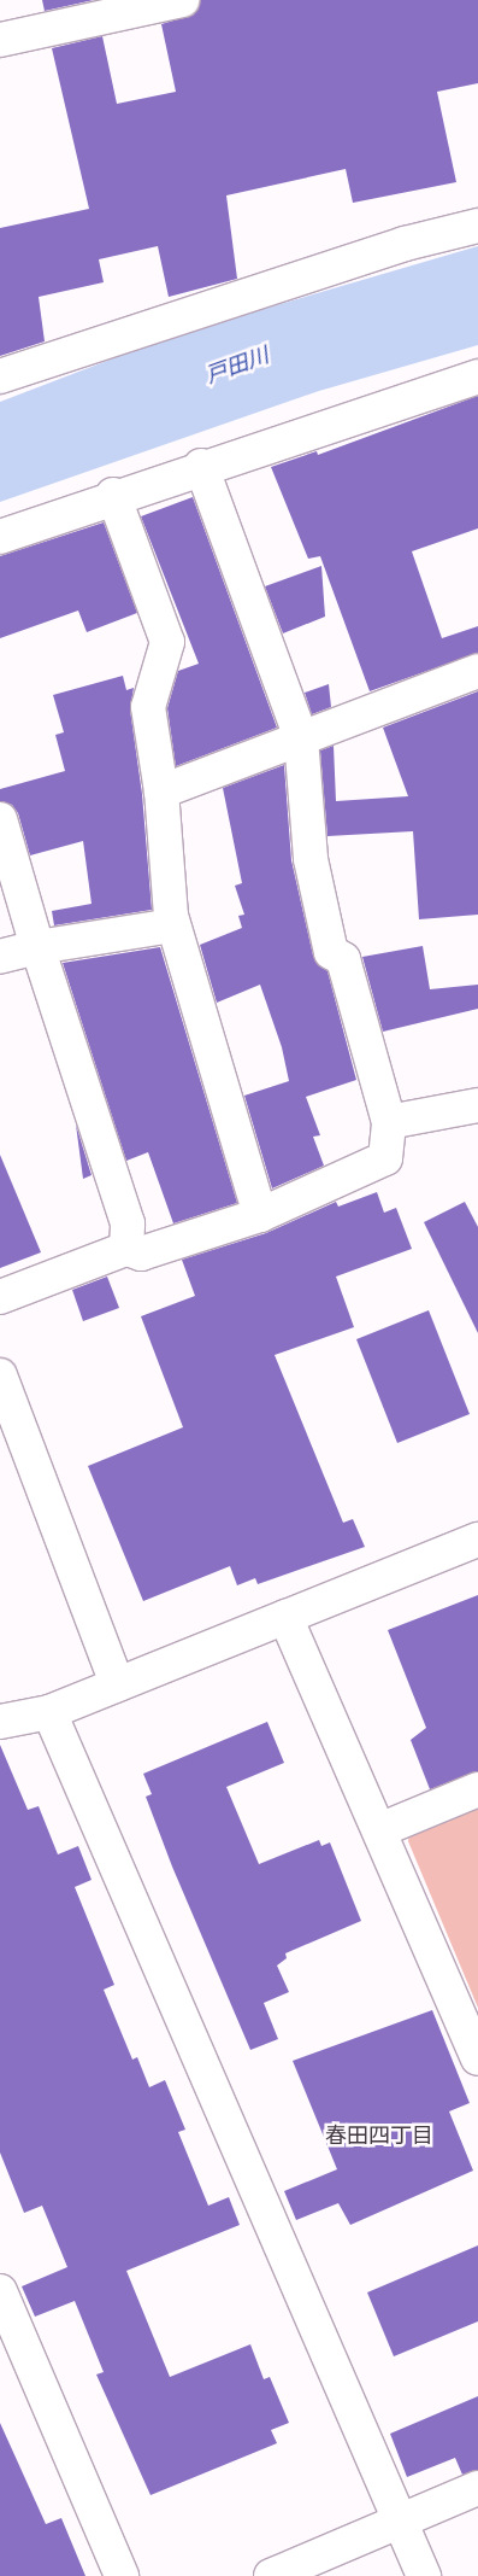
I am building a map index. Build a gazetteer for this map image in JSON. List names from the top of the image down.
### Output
{
  "districts": ["春田四丁目"],
  "water": ["戸田川"]
}
